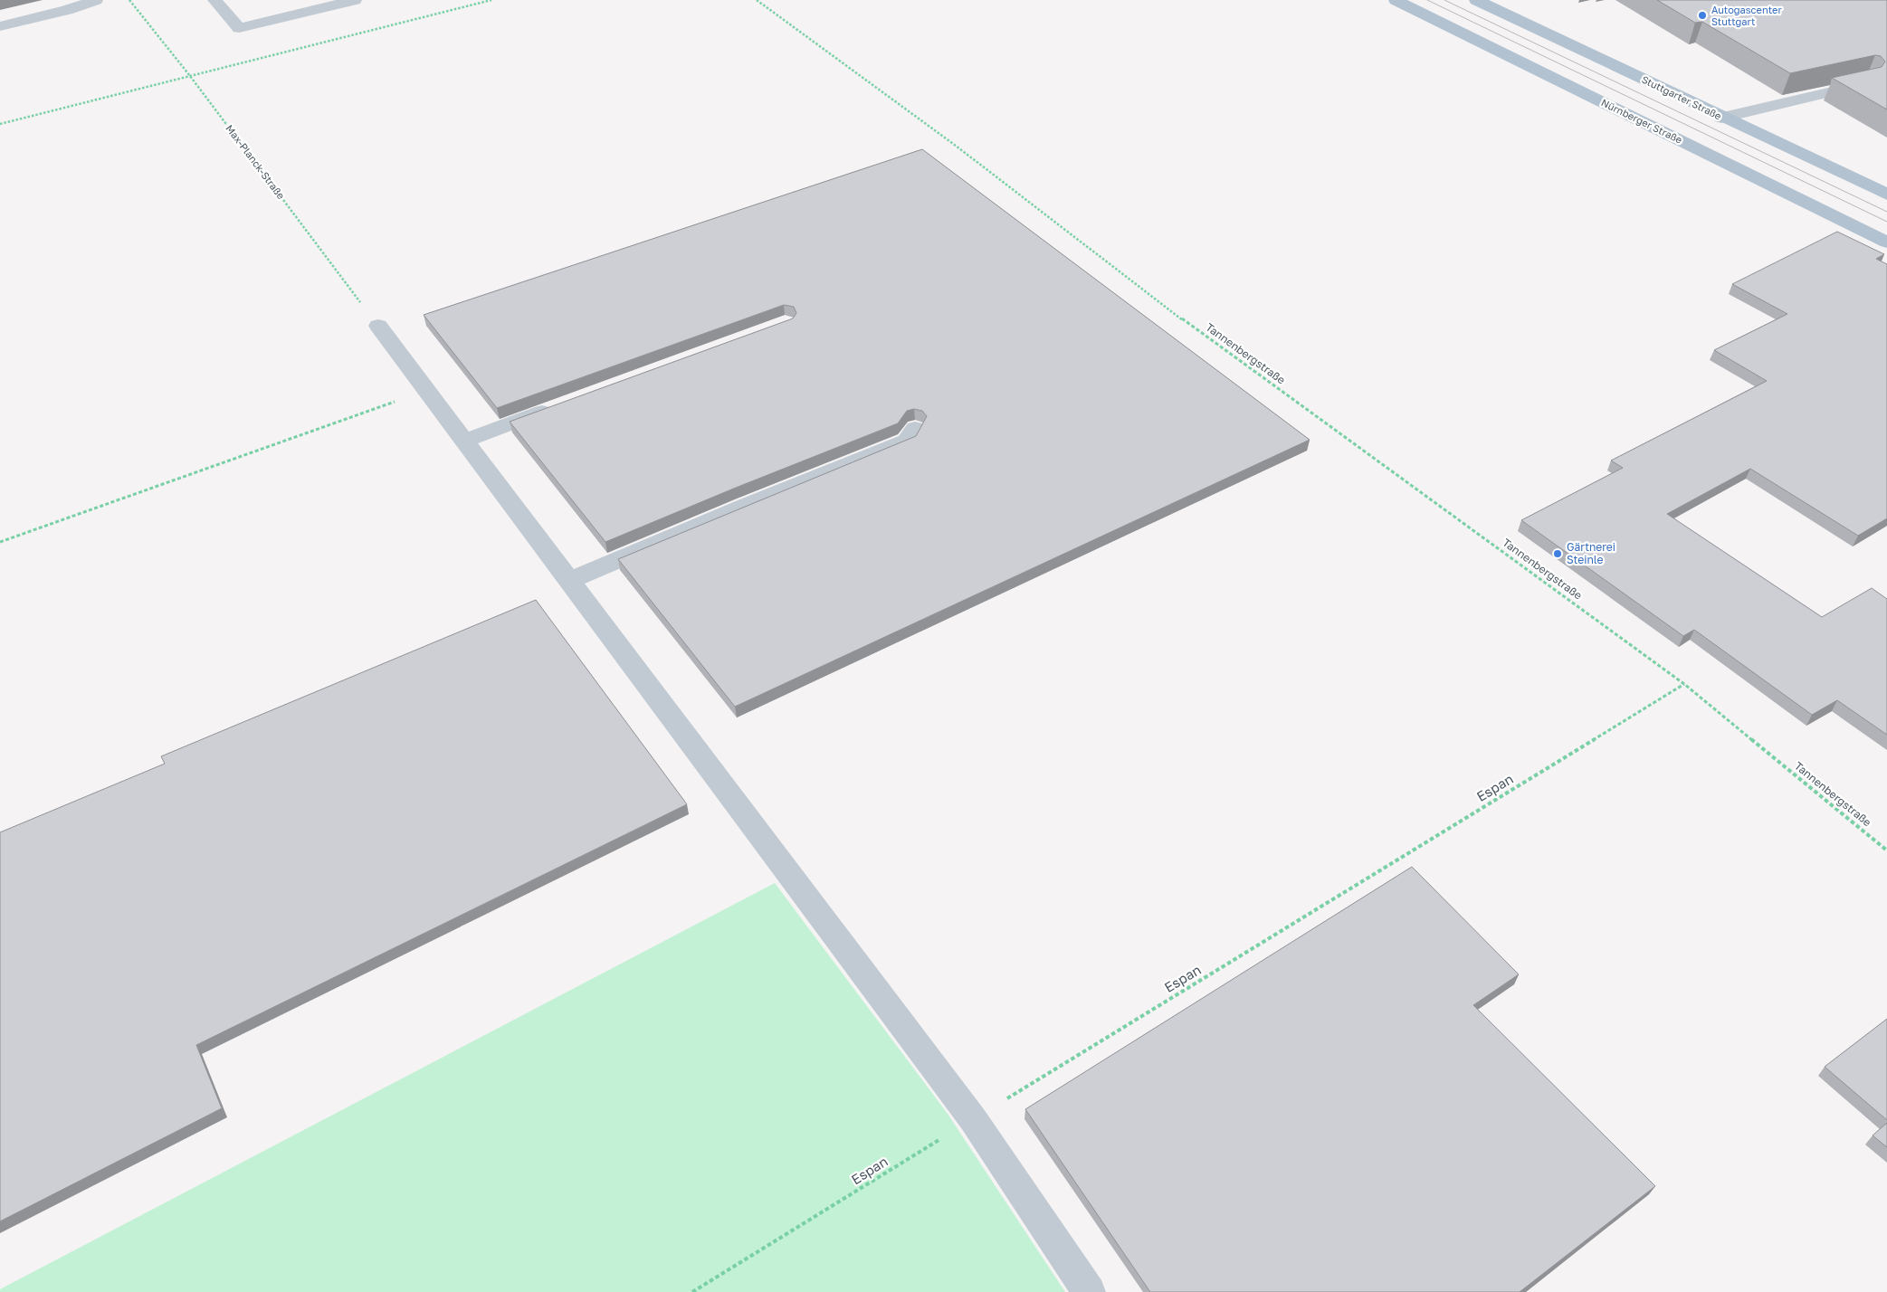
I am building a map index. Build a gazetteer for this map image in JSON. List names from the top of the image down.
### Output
{
  "streets": {
    "main road": ["Stuttgarter Straße", "Nürnberger Straße"],
    "path": ["Max-Planck-Straße", "Tannenbergstraße", "Espan"]
  },
  "crossings": [
    ["Tannenbergstraße", "Espan"]
  ],
  "places": ["Autogascenter Stuttgart", "Gärtnerei Steinle"]
}
